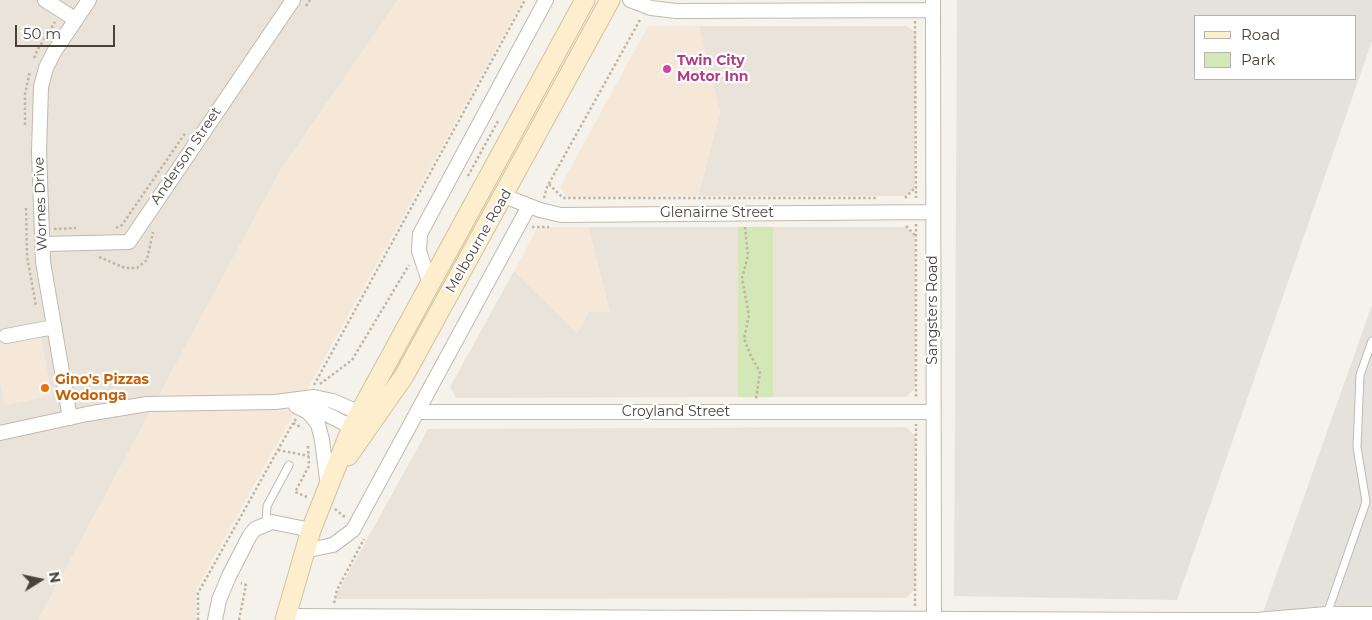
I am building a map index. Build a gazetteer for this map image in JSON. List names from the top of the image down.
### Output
{
  "streets": {
    "main road": ["Melbourne Road"],
    "street": [
      "Anderson Street",
      "Wornes Drive",
      "Glenairne Street",
      "Sangsters Road",
      "Croyland Street"
    ]
  },
  "crossings": [
    ["Anderson Street", "Wornes Drive"],
    ["Glenairne Street", "Melbourne Road"],
    ["Glenairne Street", "Sangsters Road"],
    ["Melbourne Road", "Croyland Street"],
    ["Sangsters Road", "Croyland Street"]
  ],
  "places": ["Twin City Motor Inn", "Gino's Pizzas Wodonga"],
  "legend": ["Road", "Park"],
  "scale_bar": "50 m",
  "north": "right"
}
